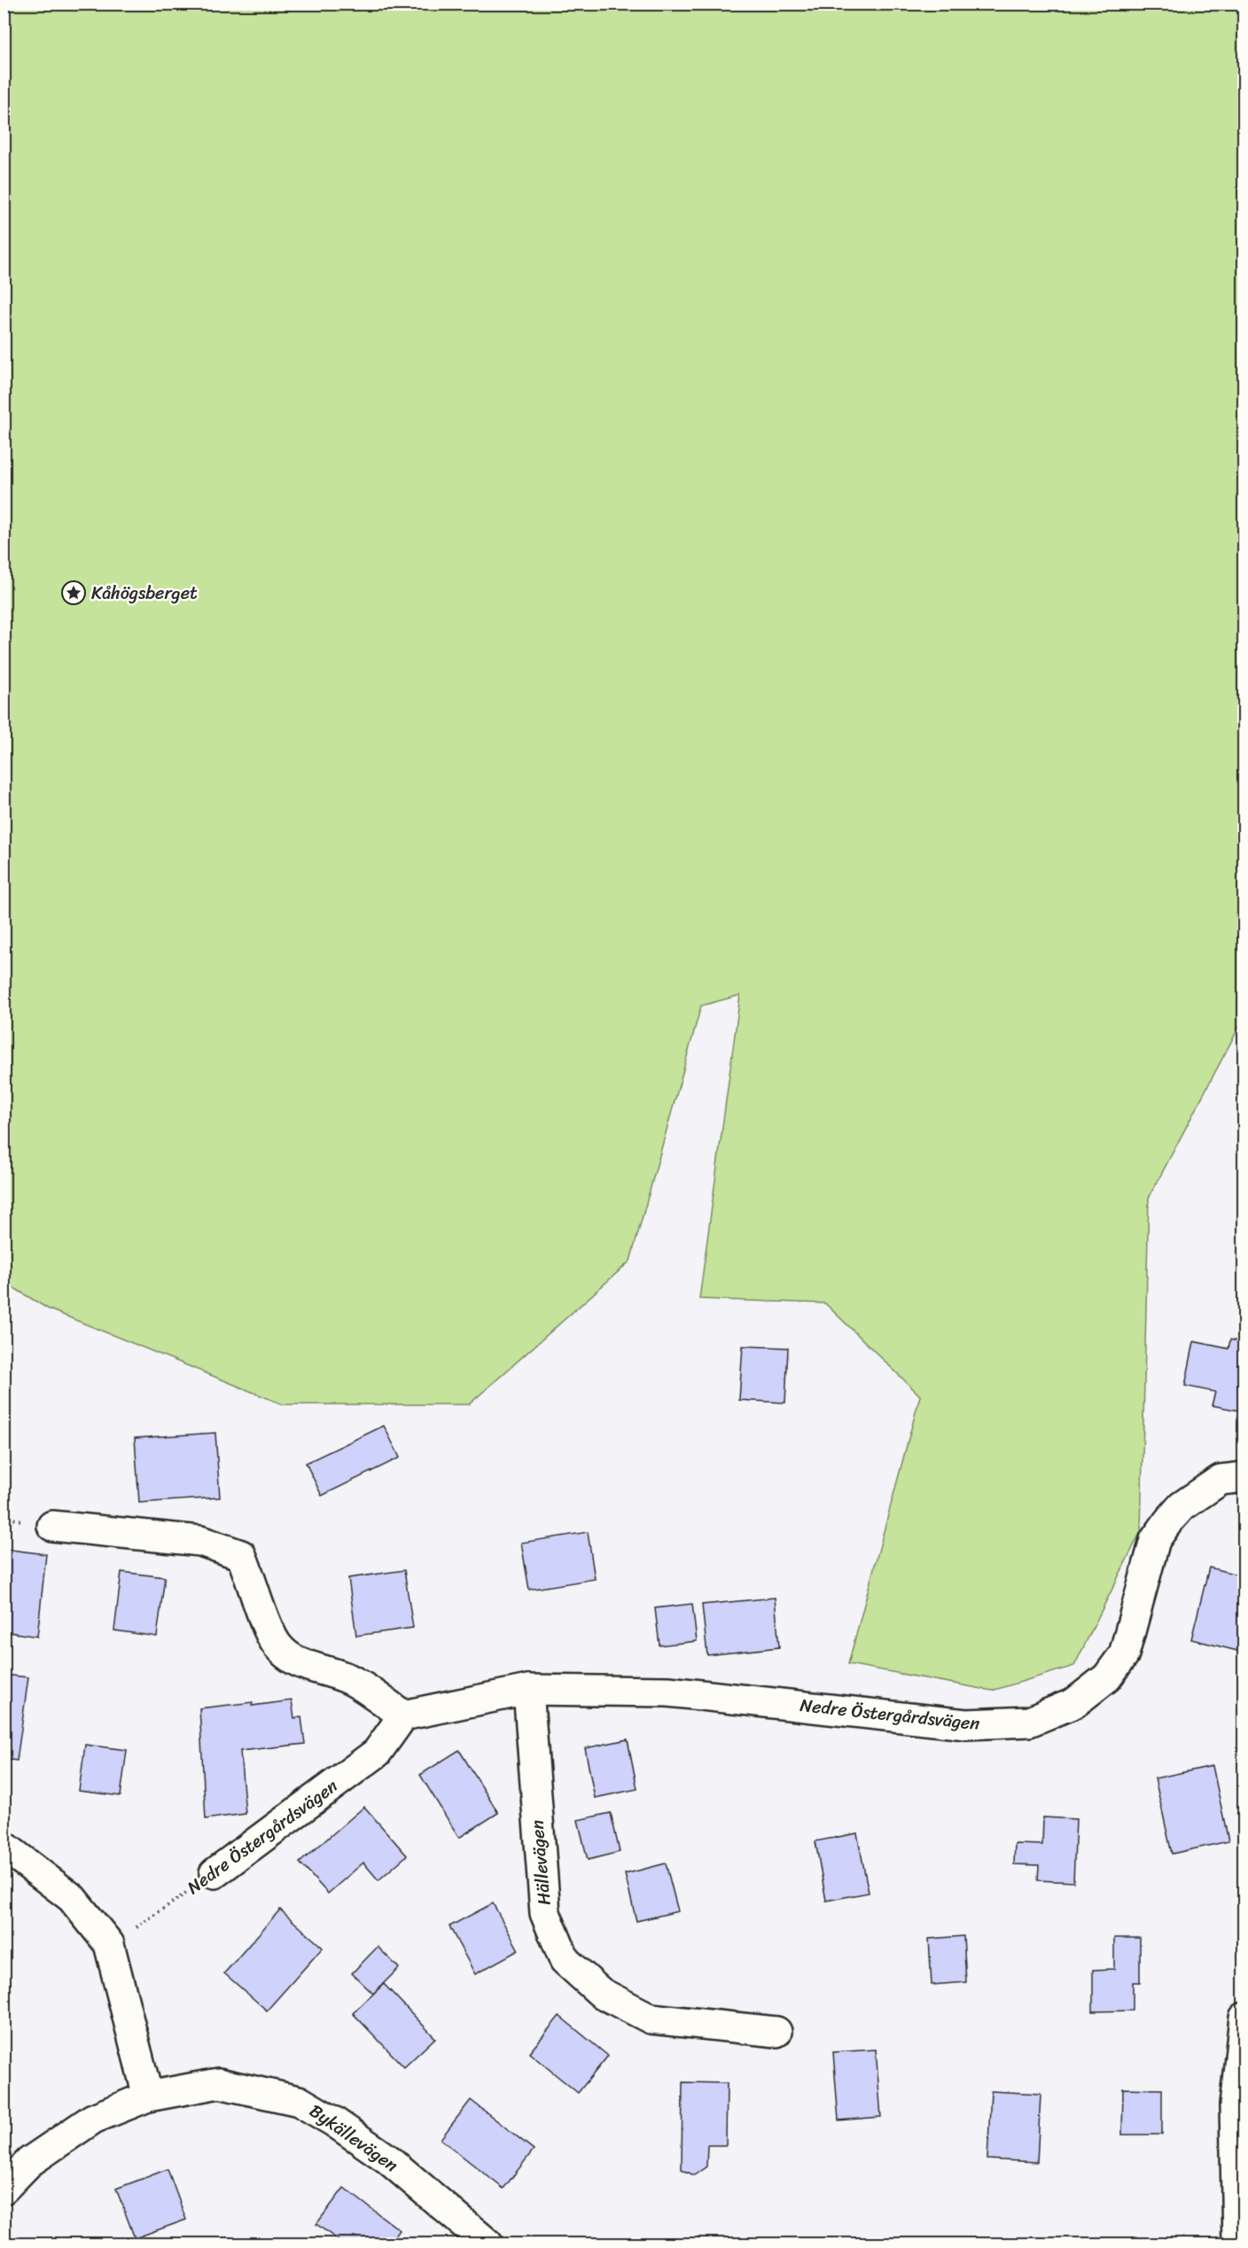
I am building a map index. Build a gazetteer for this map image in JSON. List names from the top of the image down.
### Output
{
  "streets": {
    "street": ["Nedre Östergårdsvägen", "Hällevägen", "Bykällevägen"]
  },
  "crossings": [
    ["Nedre Östergårdsvägen", "Hällevägen"]
  ],
  "places": {
    "place": ["Kåhögsberget"]
  }
}
